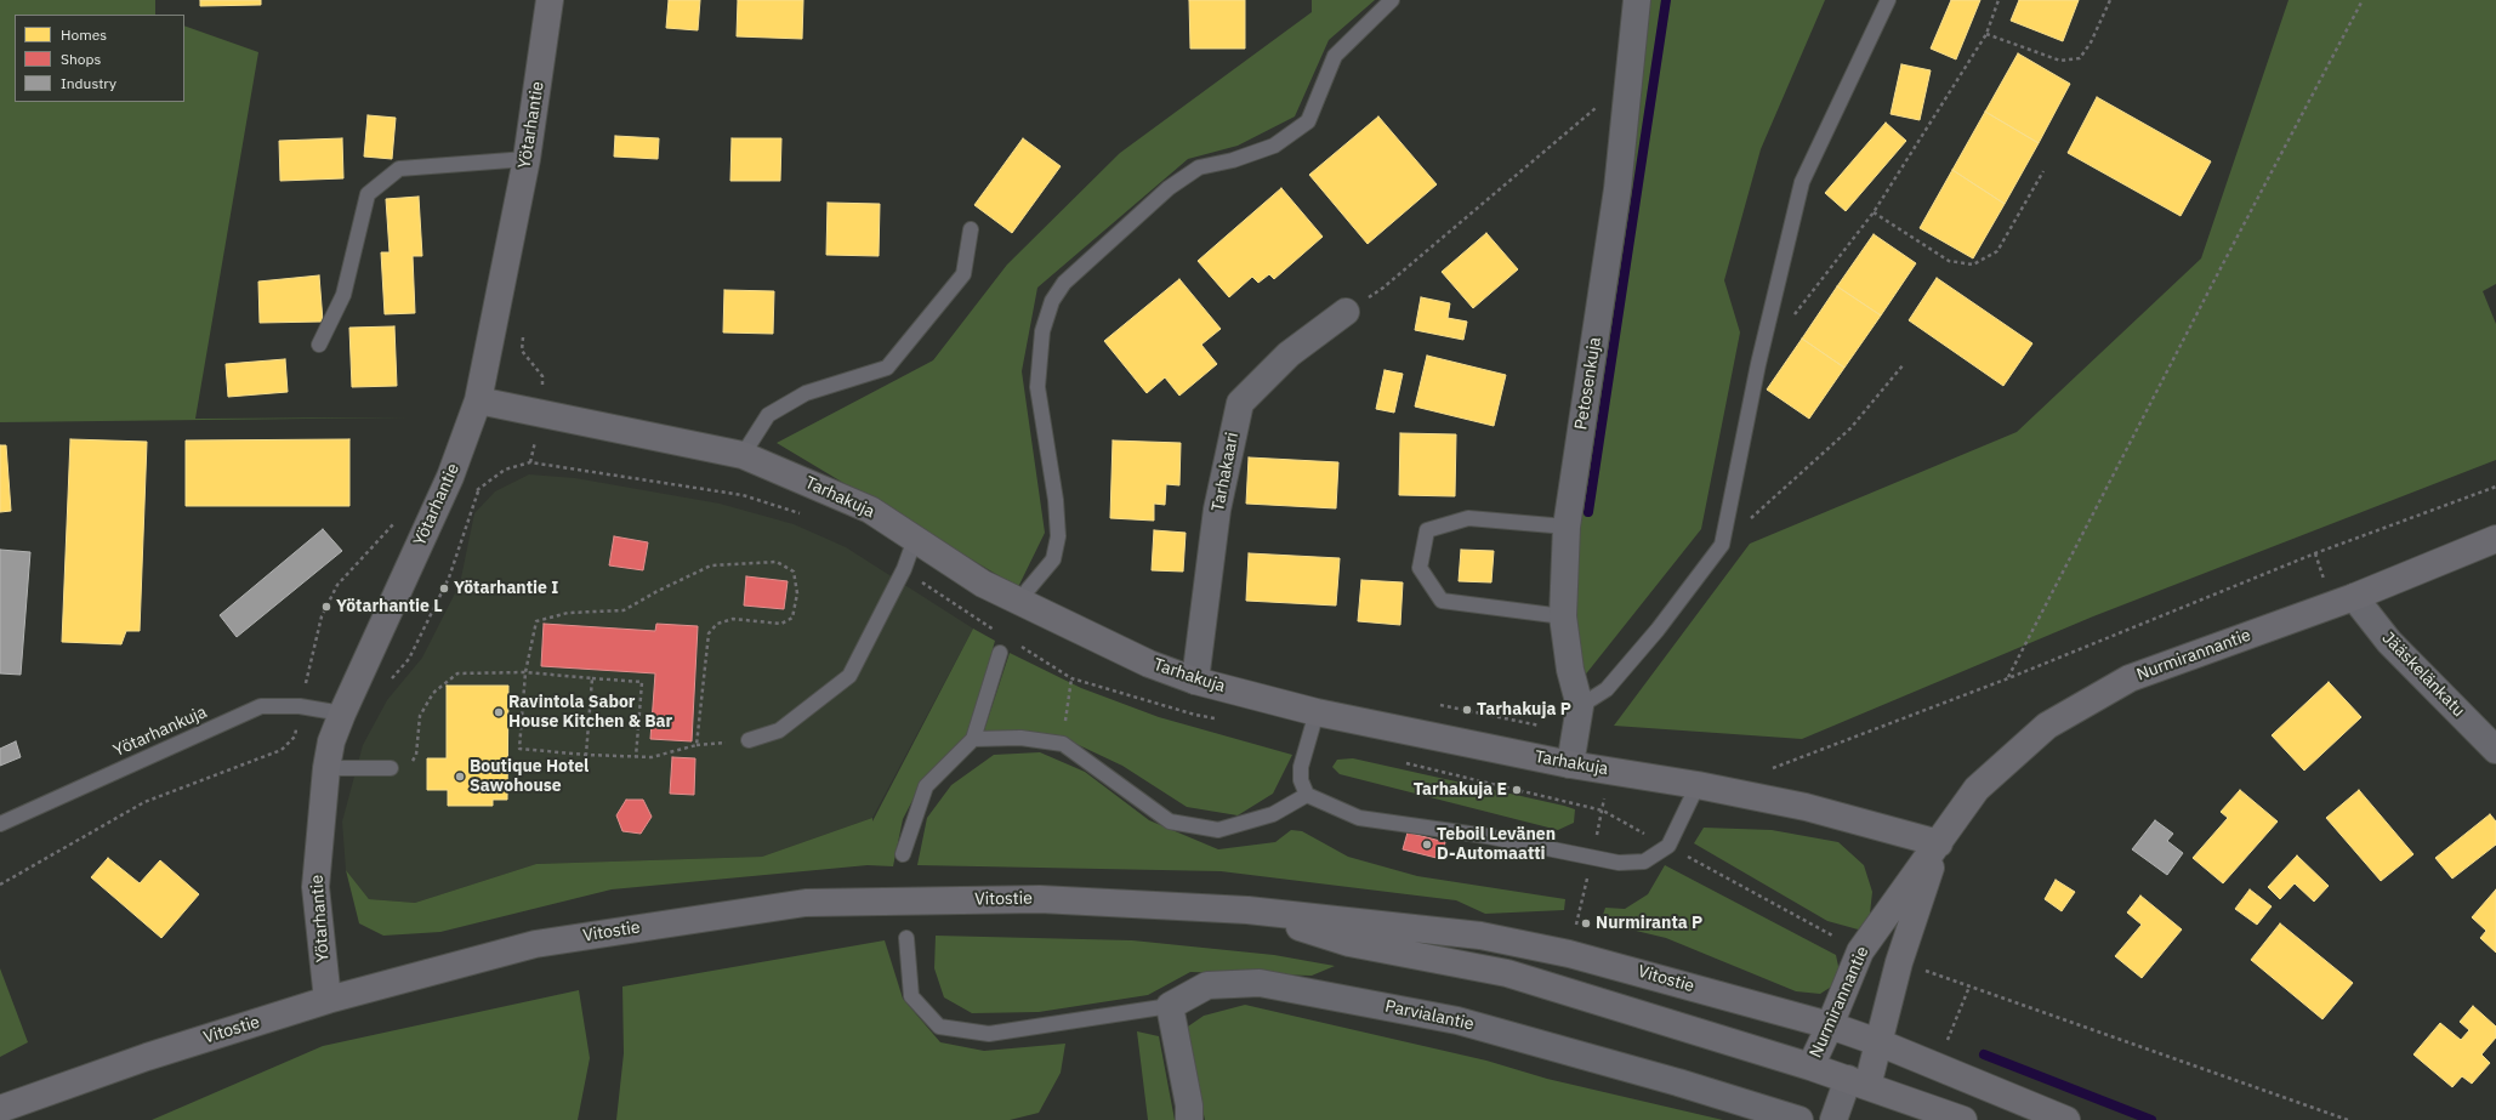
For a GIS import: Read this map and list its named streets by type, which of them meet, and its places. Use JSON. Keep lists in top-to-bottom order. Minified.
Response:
{"streets":{"street":["Yötarhantie","Petosenkuja","Tarhakaari","Tarhakuja","Nurmirannantie","Jääskelänkatu","Vitostie","Parvialantie"],"lane":["Yötarhankuja"]},"crossings":[["Yötarhantie","Tarhakuja"],["Yötarhantie","Yötarhankuja"],["Yötarhantie","Vitostie"],["Petosenkuja","Tarhakuja"],["Tarhakaari","Tarhakuja"],["Tarhakuja","Nurmirannantie"],["Nurmirannantie","Jääskelänkatu"],["Nurmirannantie","Vitostie"]],"places":["Yötarhantie I","Yötarhantie L","Tarhakuja P","Ravintola Sabor House Kitchen & Bar","Boutique Hotel Sawohouse","Tarhakuja E","Teboil Levänen D-Automaatti","Nurmiranta P"],"legend":["Homes","Shops","Industry"]}
